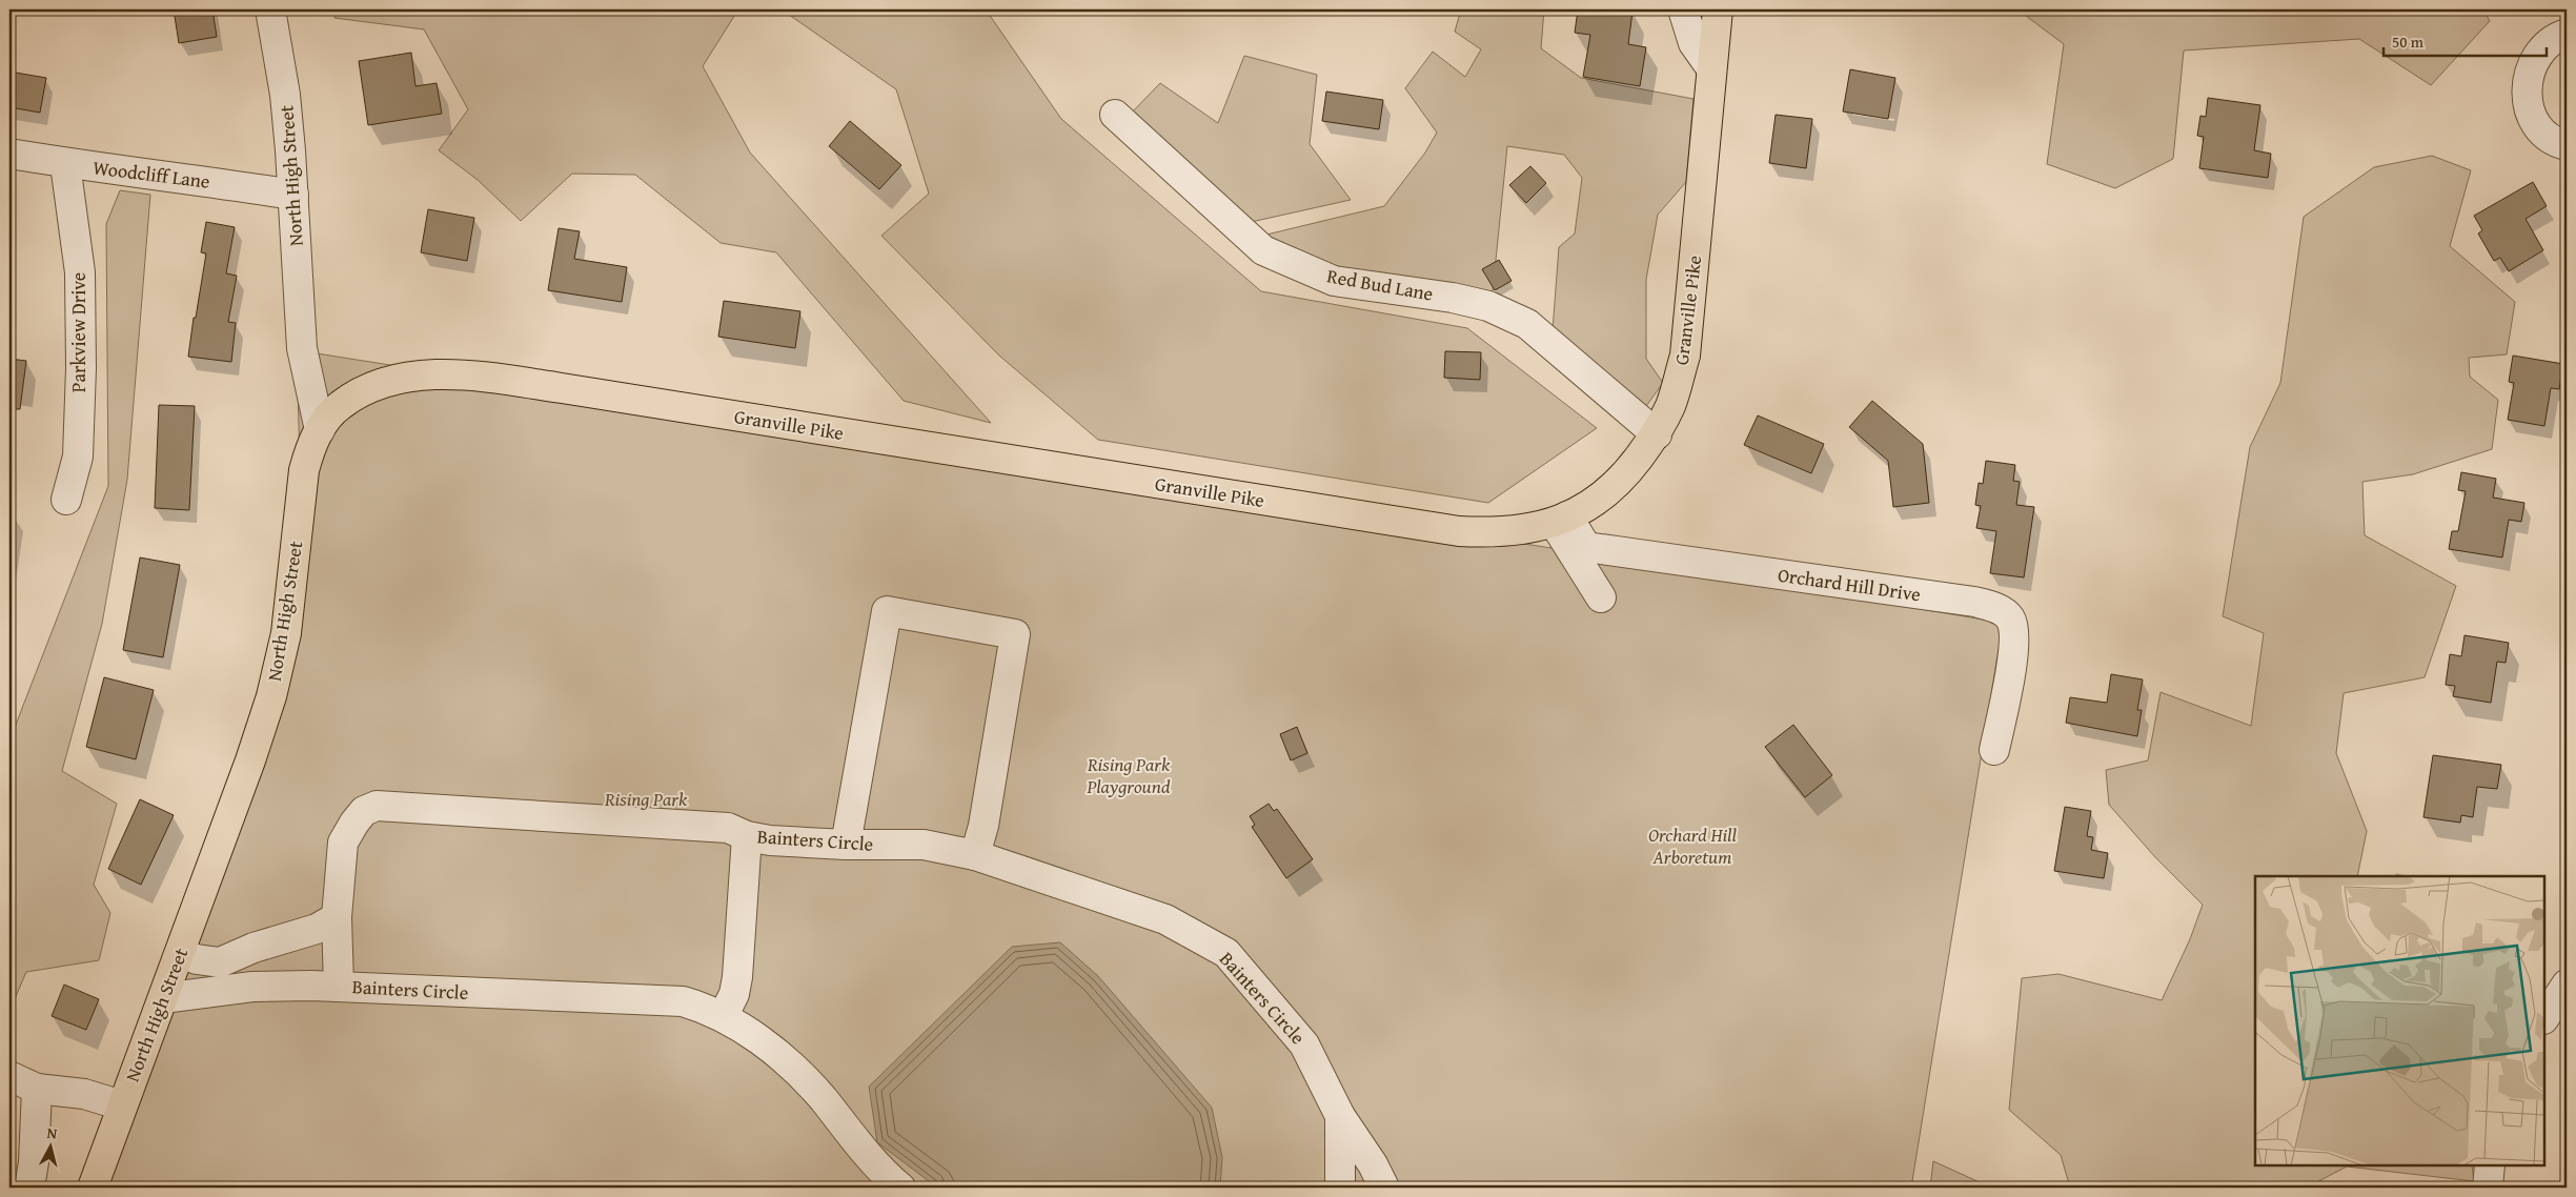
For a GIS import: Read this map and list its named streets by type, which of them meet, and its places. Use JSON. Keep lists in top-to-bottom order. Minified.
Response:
{"streets":{"highway":["North High Street","Granville Pike"],"street":["Woodcliff Lane","Red Bud Lane","Parkview Drive","Orchard Hill Drive","Bainters Circle"]},"crossings":[["Woodcliff Lane","North High Street"],["Woodcliff Lane","Parkview Drive"],["North High Street","Granville Pike"],["North High Street","Bainters Circle"],["Red Bud Lane","Granville Pike"],["Granville Pike","Orchard Hill Drive"]],"parks":["Rising Park Playground","Rising Park","Orchard Hill Arboretum"],"scale_bar":"50 m","north":"top"}
